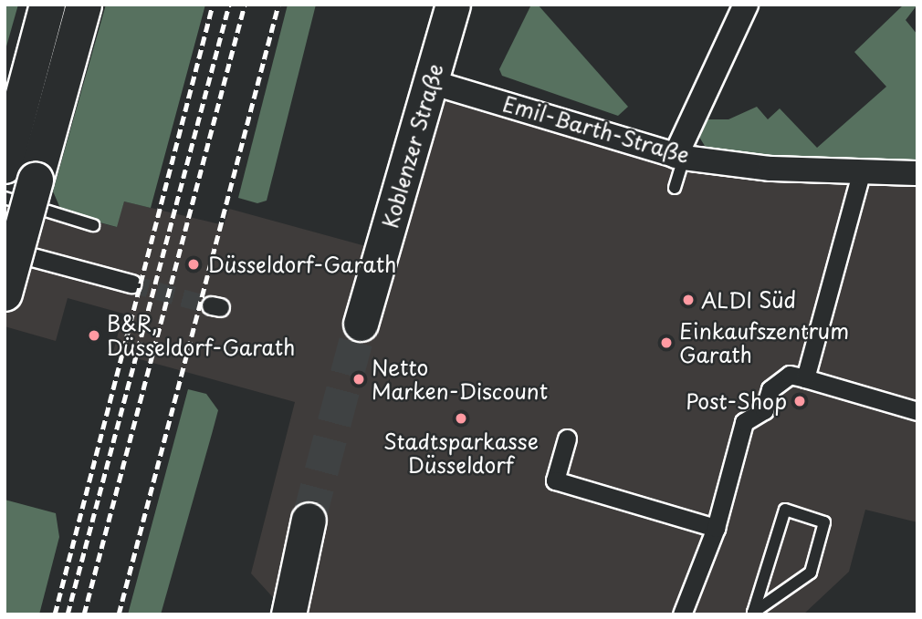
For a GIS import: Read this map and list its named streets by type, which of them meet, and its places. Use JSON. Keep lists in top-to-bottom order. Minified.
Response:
{"streets":{"main road":["Koblenzer Straße"],"street":["Emil-Barth-Straße"]},"crossings":[["Emil-Barth-Straße","Koblenzer Straße"]],"places":["Düsseldorf-Garath","ALDI Süd","B&R, Düsseldorf-Garath","Einkaufszentrum Garath","Netto Marken-Discount","Post-Shop","Stadtsparkasse Düsseldorf"]}
